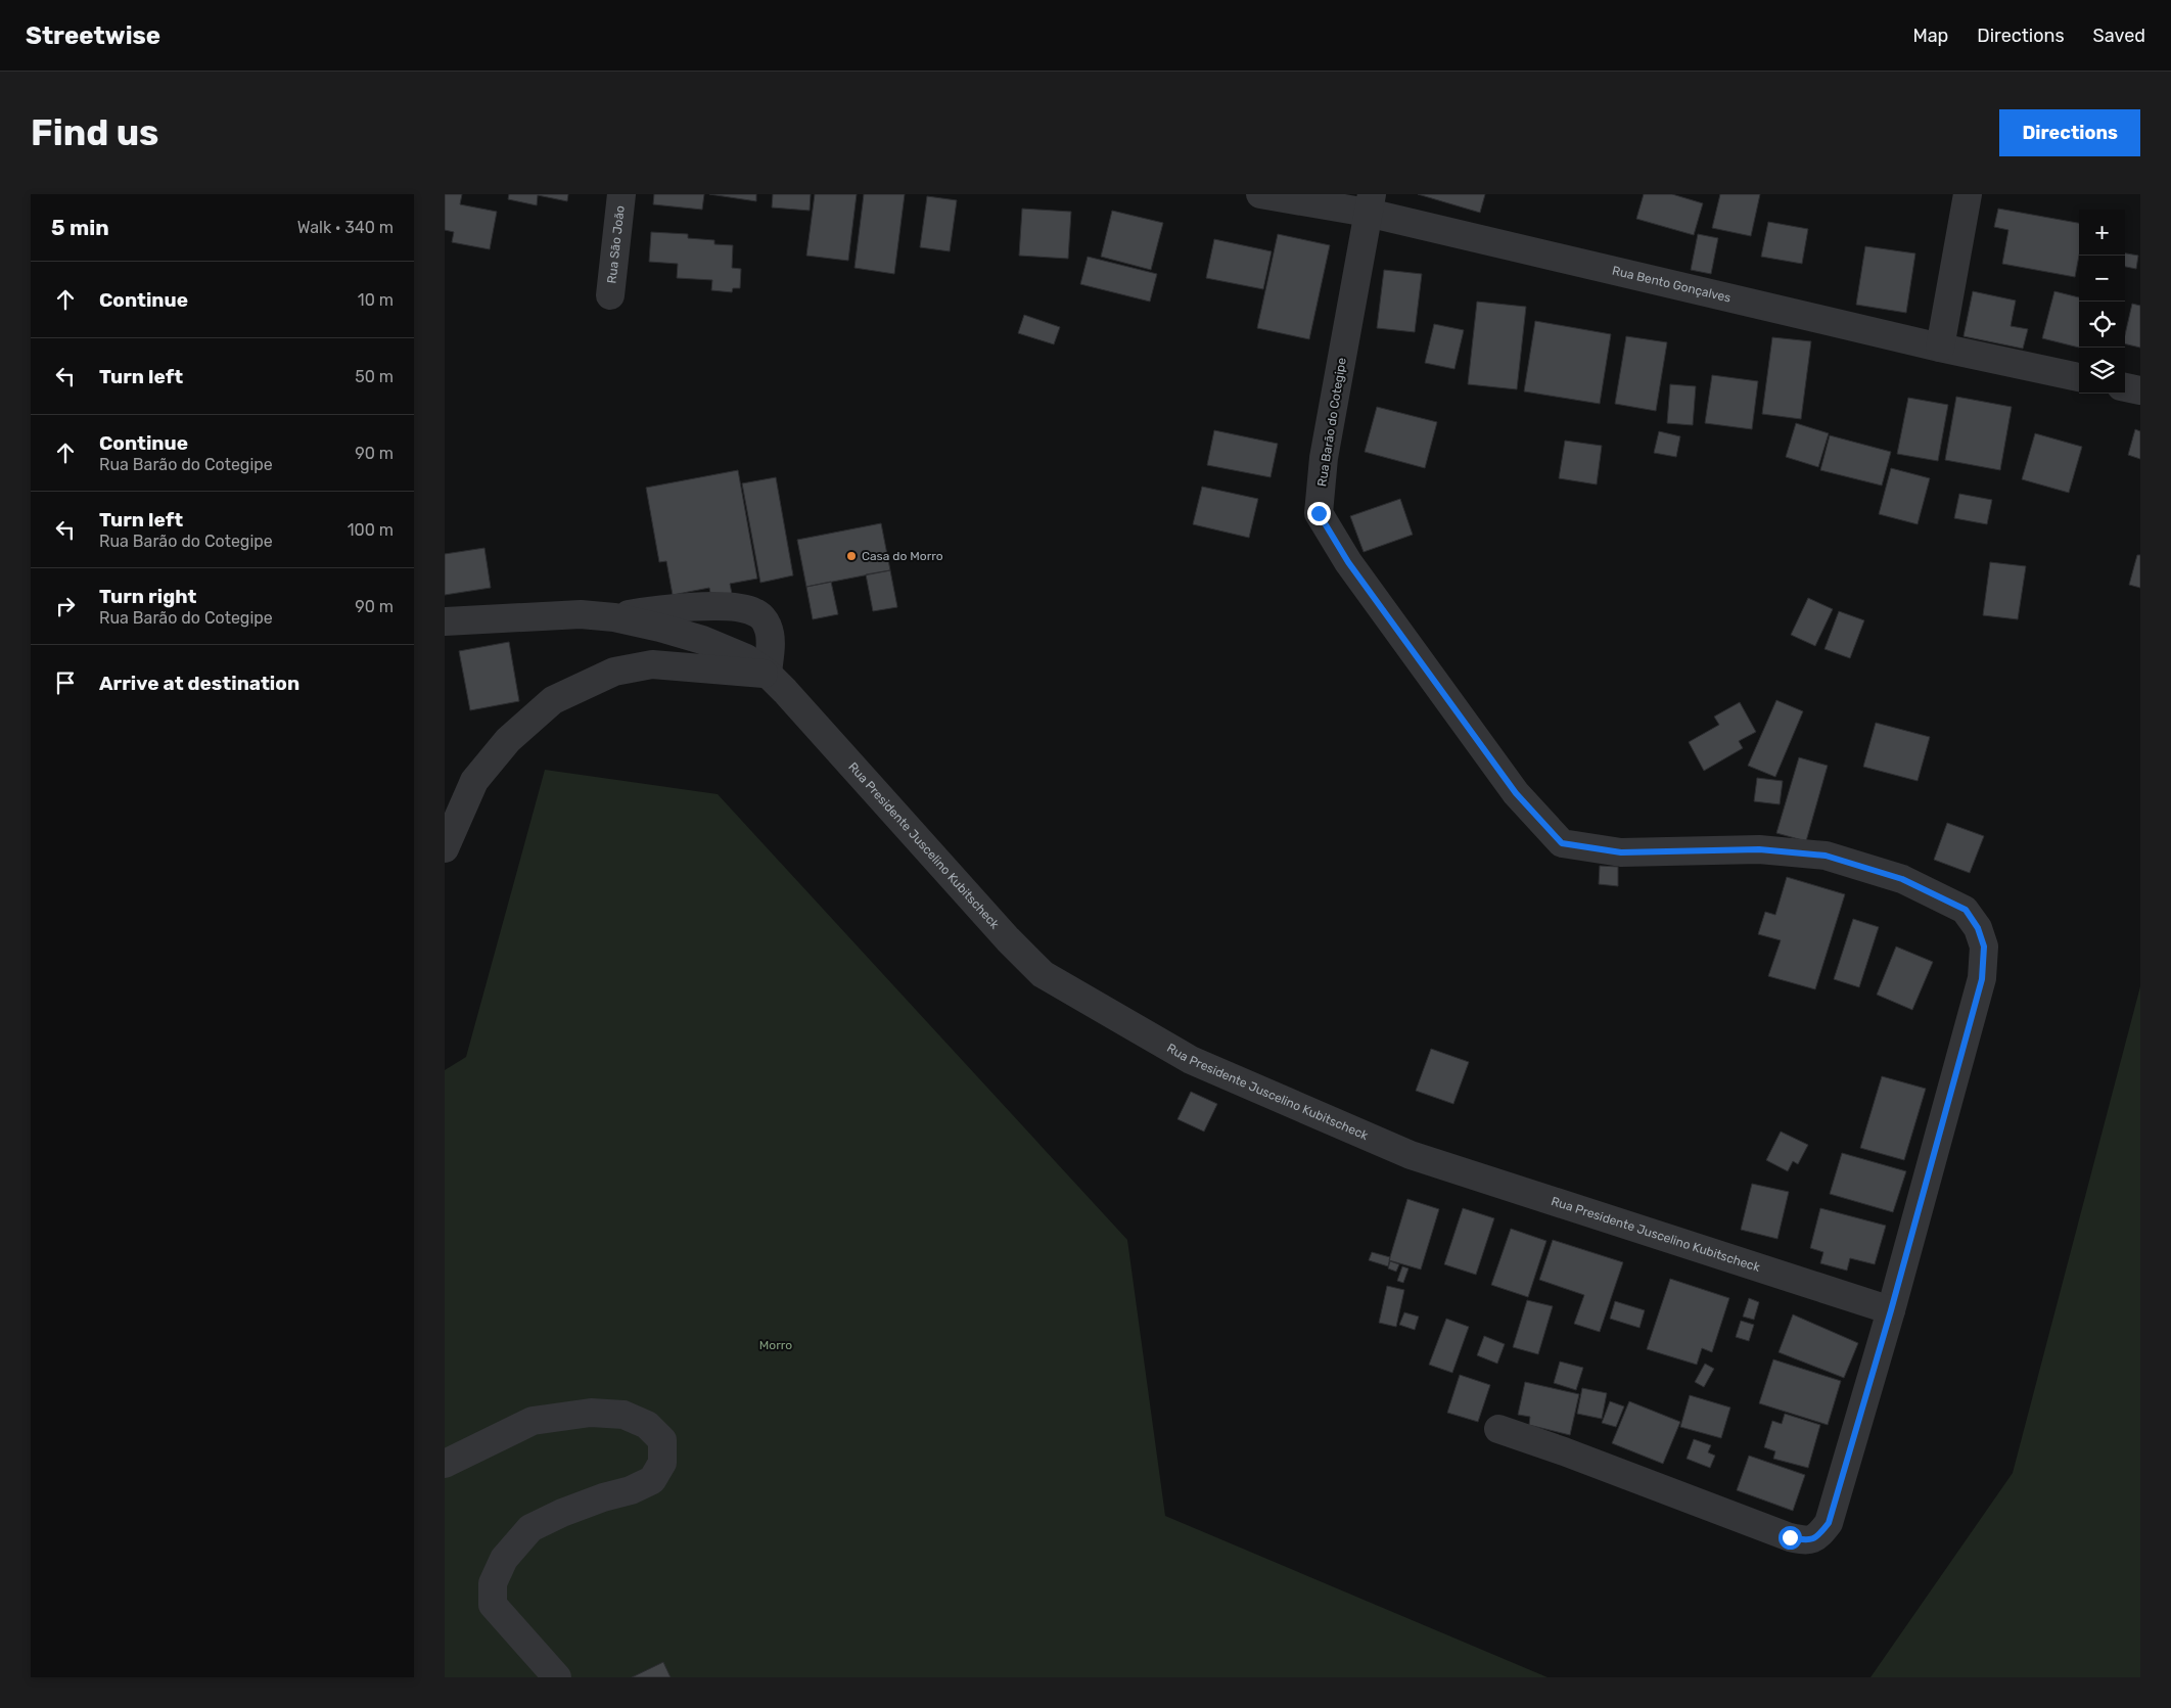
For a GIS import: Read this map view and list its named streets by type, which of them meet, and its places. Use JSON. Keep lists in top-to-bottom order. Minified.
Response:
{"streets":{"street":["Rua São João","Rua Bento Gonçalves","Rua Barão do Cotegipe","Rua Presidente Juscelino Kubitscheck"]},"crossings":[["Rua Bento Gonçalves","Rua Barão do Cotegipe"],["Rua Barão do Cotegipe","Rua Presidente Juscelino Kubitscheck"]],"parks":["Morro"],"places":["Casa do Morro"],"page":{"header":"Streetwise","nav":["Map","Directions","Saved"],"buttons":"Directions","title":"Find us","heading":["5 min","Walk · 340 m"],"map_buttons":["+","−"],"list":[["Continue","10 m"],["Turn left","50 m"],["Continue","Rua Barão do Cotegipe","90 m"],["Turn left","Rua Barão do Cotegipe","100 m"],["Turn right","Rua Barão do Cotegipe","90 m"],"Arrive at destination"]}}
